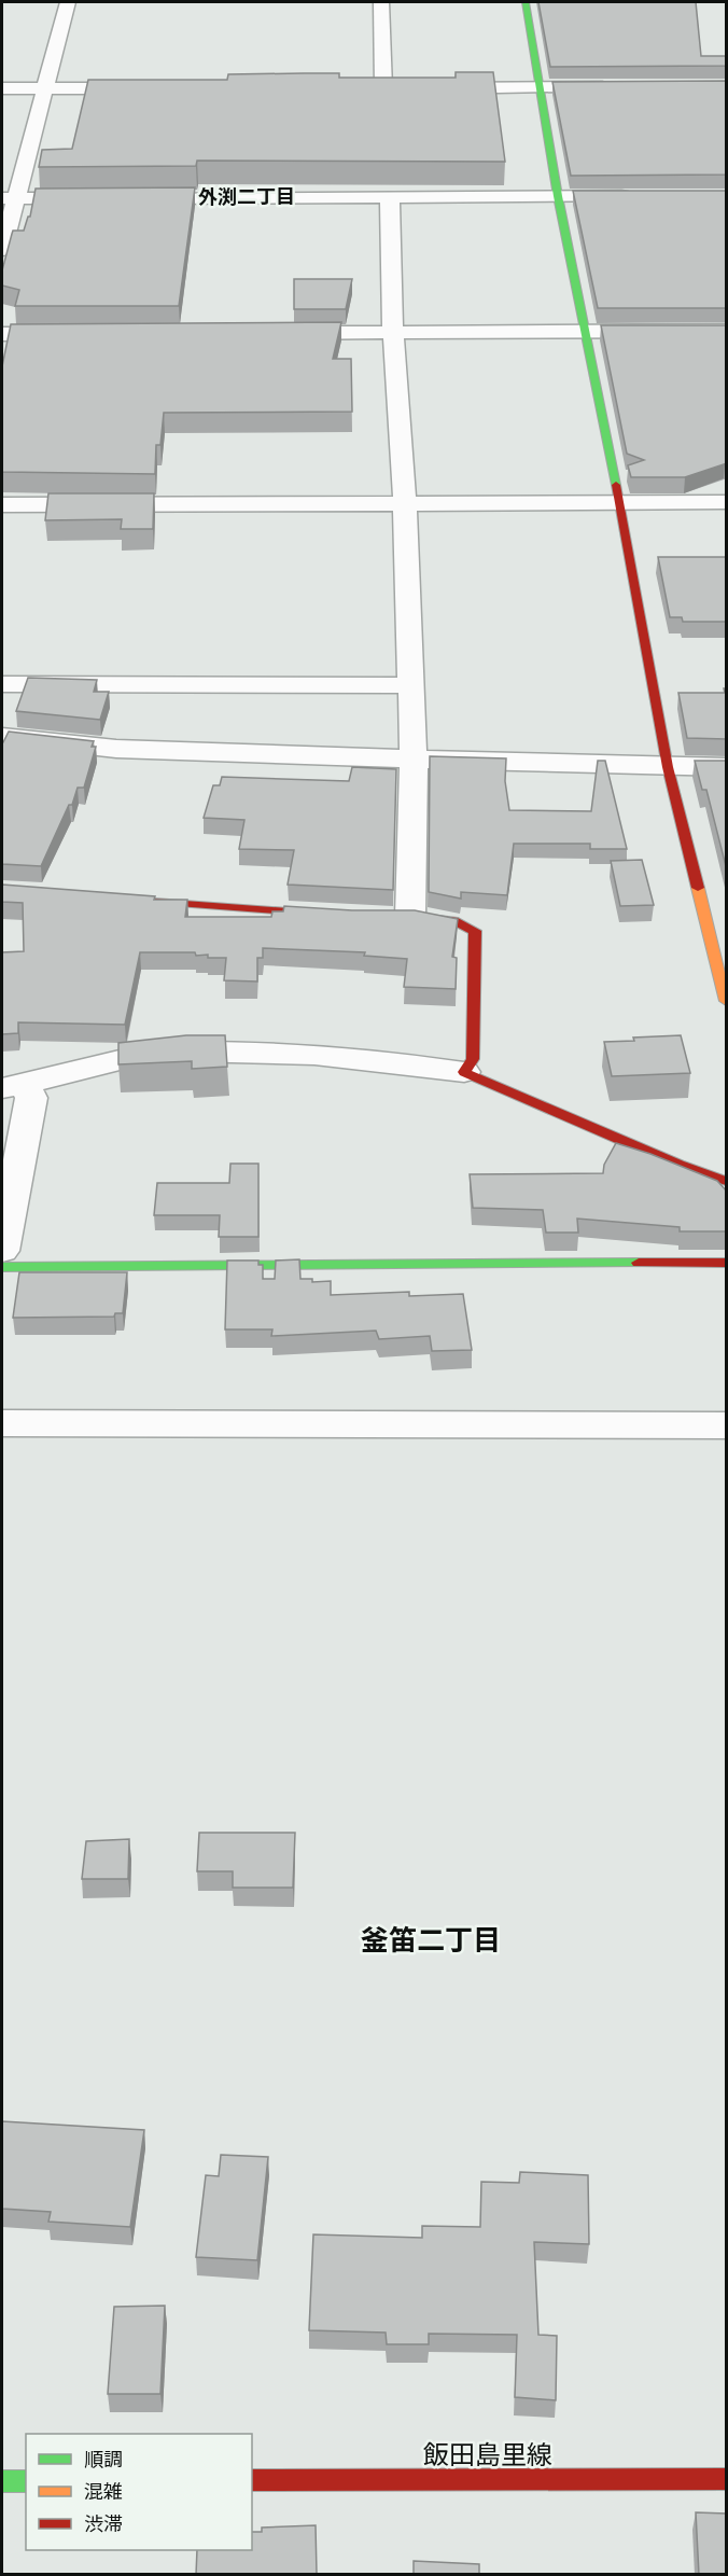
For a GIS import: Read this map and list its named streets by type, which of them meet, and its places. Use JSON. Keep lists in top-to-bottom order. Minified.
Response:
{"streets":{"street":["飯田島里線"]},"districts":["外渕二丁目","釜笛二丁目"],"legend":["順調","混雑","渋滞"]}
